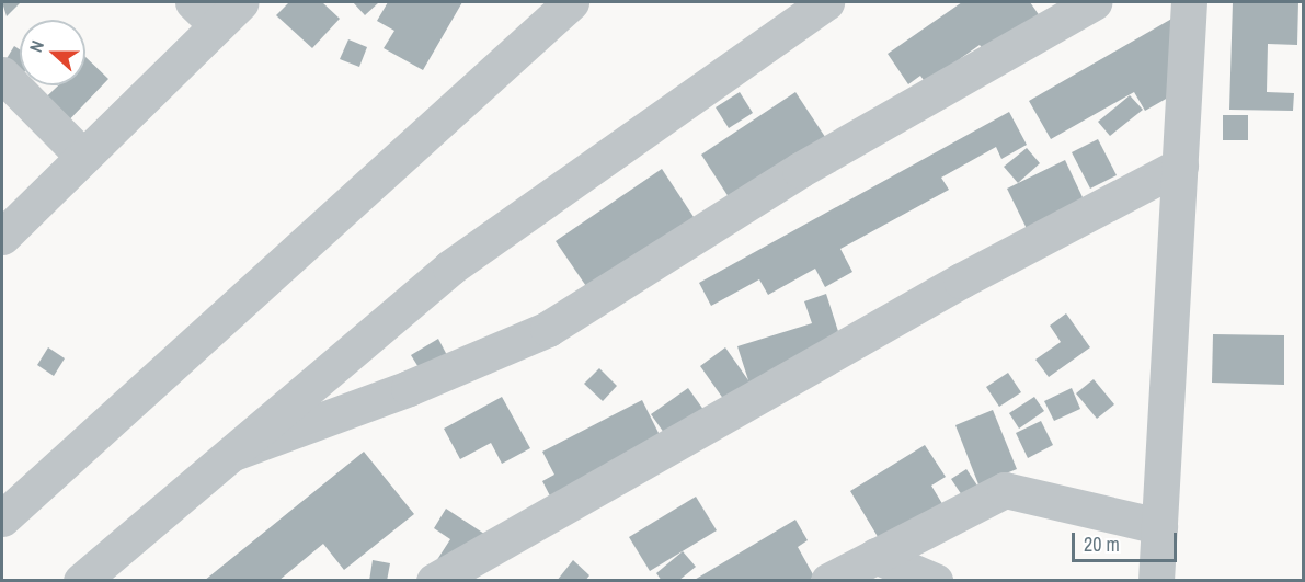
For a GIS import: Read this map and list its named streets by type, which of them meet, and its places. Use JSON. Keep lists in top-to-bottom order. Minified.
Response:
{"scale_bar":"20 m","north":"left"}
